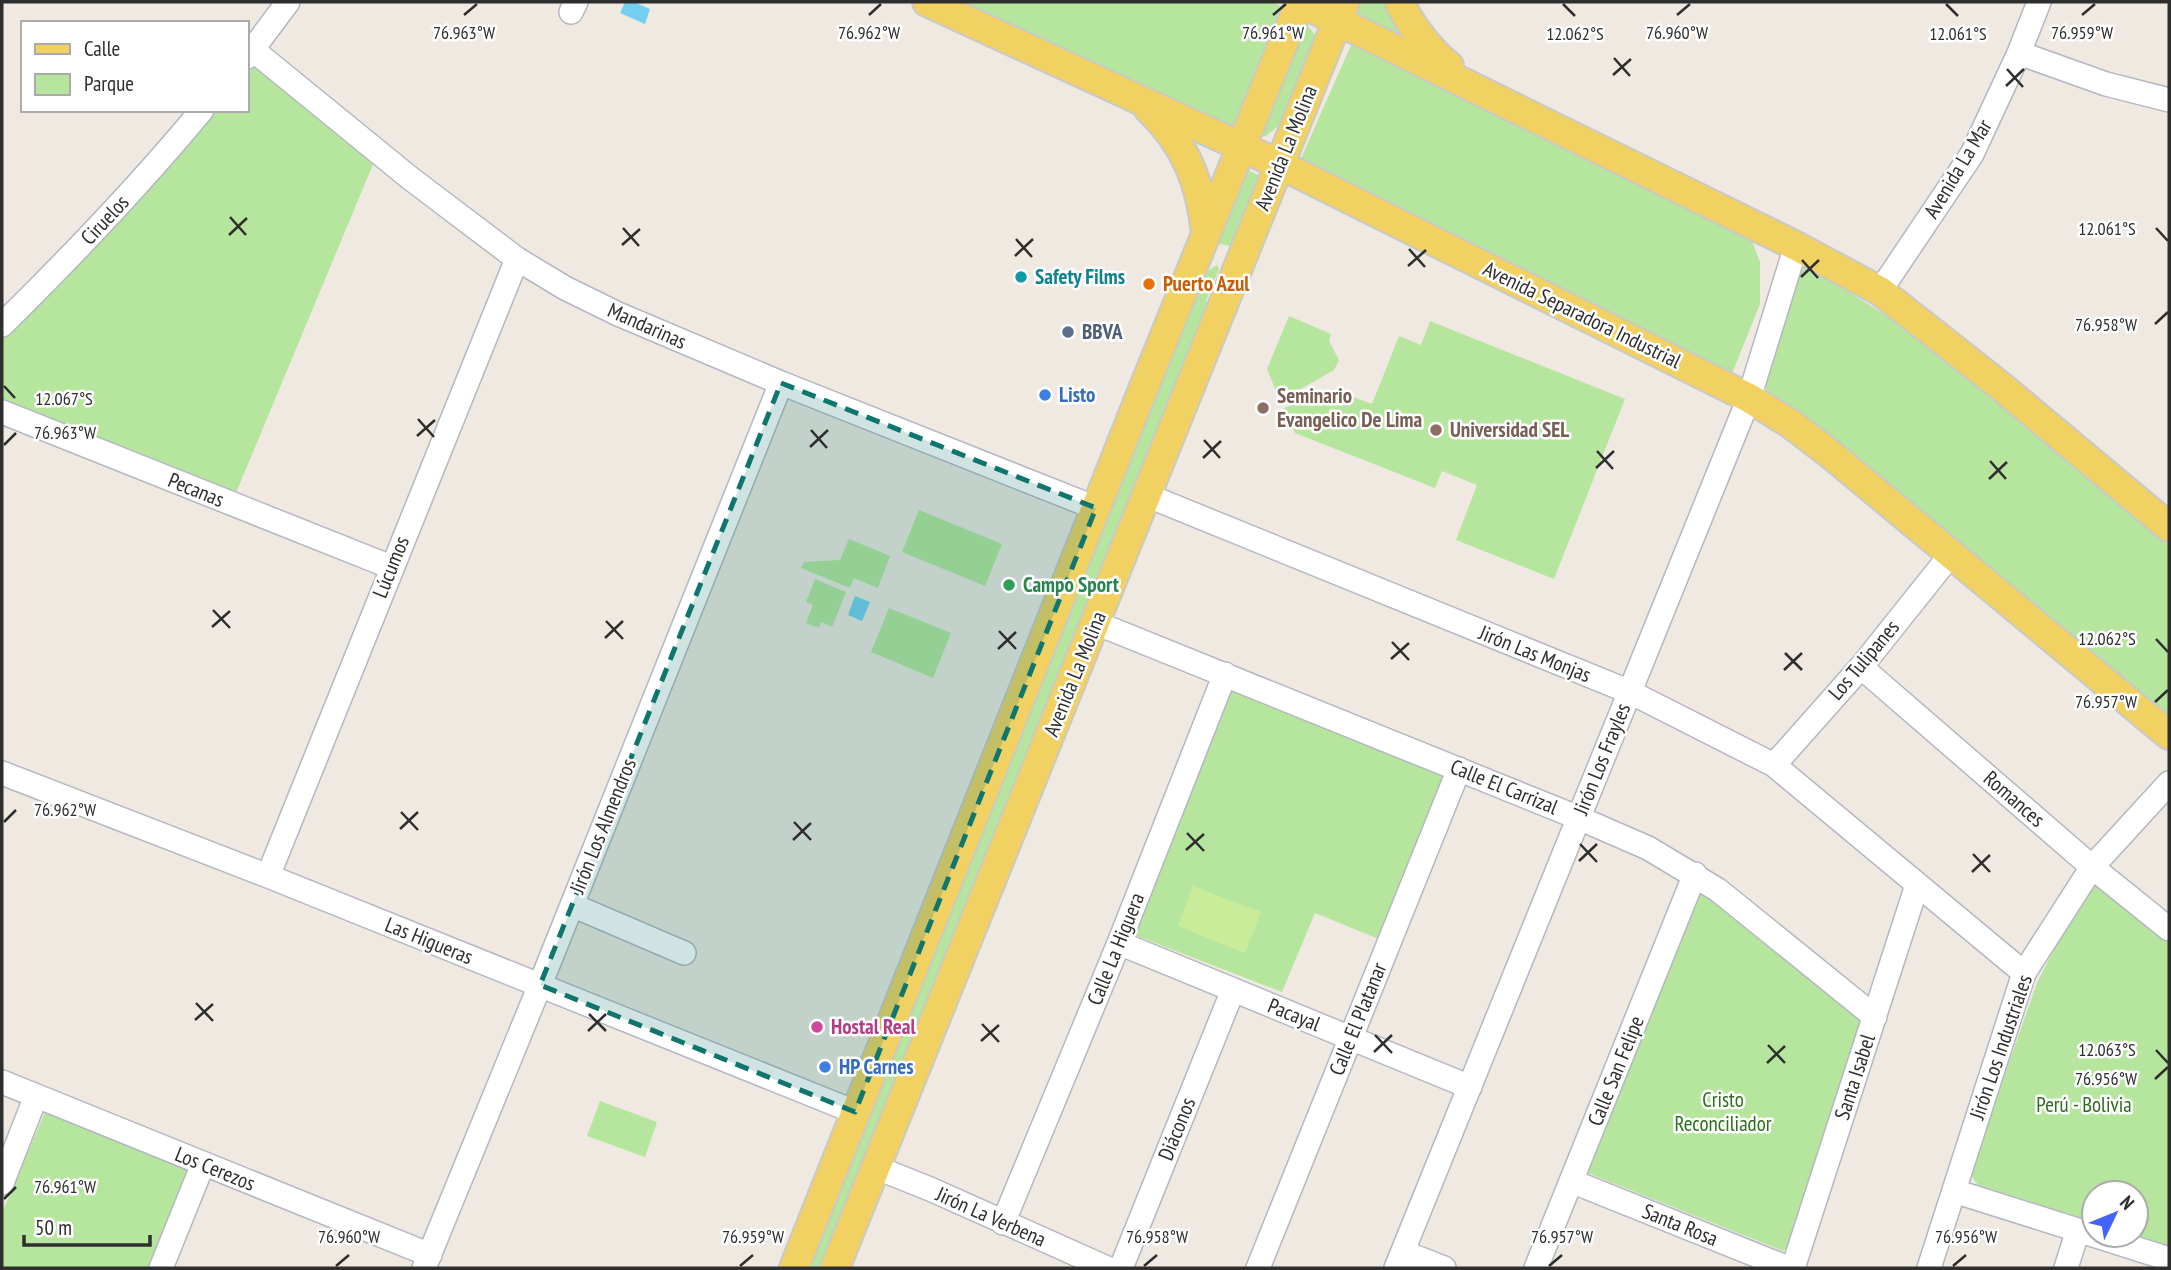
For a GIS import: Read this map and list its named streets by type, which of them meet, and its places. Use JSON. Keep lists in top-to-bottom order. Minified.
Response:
{"streets":{"main road":["Avenida La Molina","Avenida Separadora Industrial"],"street":["Avenida La Mar","Ciruelos","Mandarinas","Pecanas","Lúcumos","Jirón Las Monjas","Los Tulipanes","Jirón Los Frayles","Calle El Carrizal","Romances","Jirón Los Almendros","Las Higueras","Calle La Higuera","Pacayal","Calle El Platanar","Jirón Los Industriales","Calle San Felipe","Santa Isabel","Diáconos","Los Cerezos","Jirón La Verbena","Santa Rosa"]},"crossings":[["Avenida La Molina","Avenida Separadora Industrial"],["Avenida La Molina","Mandarinas"],["Avenida La Molina","Jirón Las Monjas"],["Avenida La Molina","Calle El Carrizal"],["Avenida La Molina","Las Higueras"],["Avenida La Molina","Jirón La Verbena"],["Avenida Separadora Industrial","Los Tulipanes"],["Avenida Separadora Industrial","Jirón Los Frayles"],["Mandarinas","Lúcumos"],["Mandarinas","Jirón Los Almendros"],["Pecanas","Lúcumos"],["Lúcumos","Las Higueras"],["Jirón Las Monjas","Los Tulipanes"],["Jirón Las Monjas","Jirón Los Frayles"],["Jirón Las Monjas","Jirón Los Industriales"],["Jirón Las Monjas","Santa Isabel"],["Los Tulipanes","Romances"],["Jirón Los Frayles","Calle El Carrizal"],["Jirón Los Frayles","Pacayal"],["Calle El Carrizal","Calle La Higuera"],["Calle El Carrizal","Calle El Platanar"],["Calle El Carrizal","Calle San Felipe"],["Calle El Carrizal","Santa Isabel"],["Romances","Jirón Los Industriales"],["Jirón Los Almendros","Las Higueras"],["Jirón Los Almendros","Los Cerezos"],["Calle La Higuera","Pacayal"],["Calle La Higuera","Jirón La Verbena"],["Pacayal","Calle El Platanar"],["Pacayal","Diáconos"],["Calle San Felipe","Santa Rosa"],["Santa Isabel","Santa Rosa"]],"parks":["Cristo Reconciliador","Perú - Bolivia"],"places":["Safety Films","Puerto Azul","BBVA","Listo","Seminario Evangelico De Lima","Universidad SEL","Campo Sport","Hostal Real","HP Carnes"],"legend":["Calle","Parque"],"scale_bar":"50 m","north":"top right","coordinates":["76.962°W","76.960°W","76.963°W","76.961°W","76.959°W","12.062°S","12.061°S","76.958°W","12.067°S","76.957°W","12.063°S","76.956°W"]}
